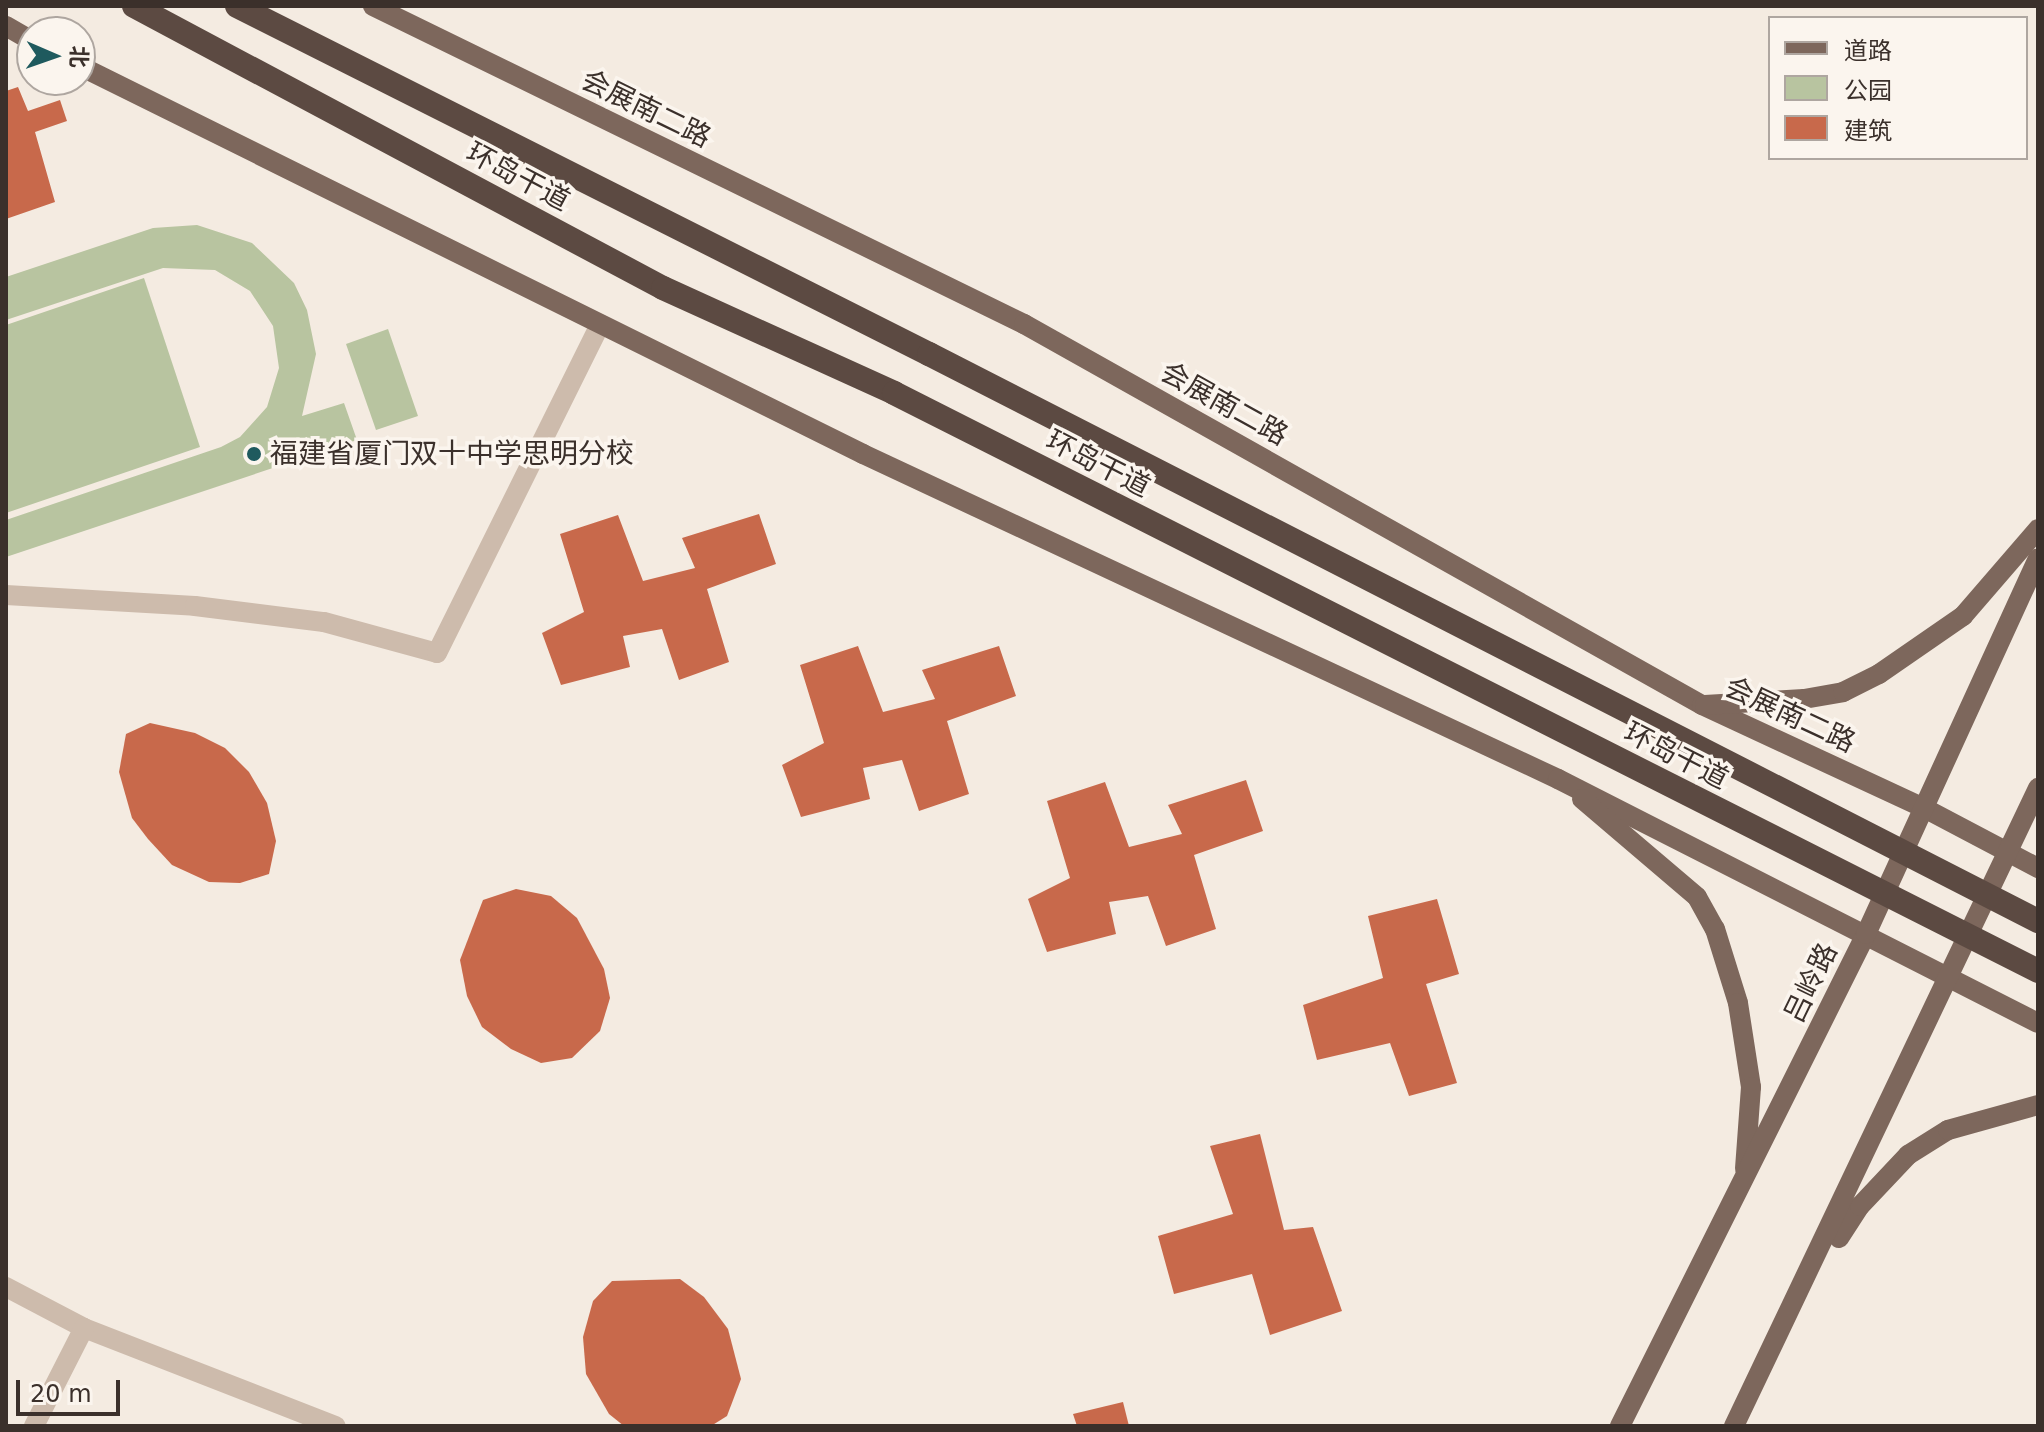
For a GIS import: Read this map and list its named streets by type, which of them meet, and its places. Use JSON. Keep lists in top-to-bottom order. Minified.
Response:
{"streets":{"highway":["环岛干道"],"main road":["会展南二路","吕岭路"]},"crossings":[["会展南二路","吕岭路"]],"places":["福建省厦门双十中学思明分校"],"legend":["道路","公园","建筑"],"scale_bar":"20 m","north":"right"}
